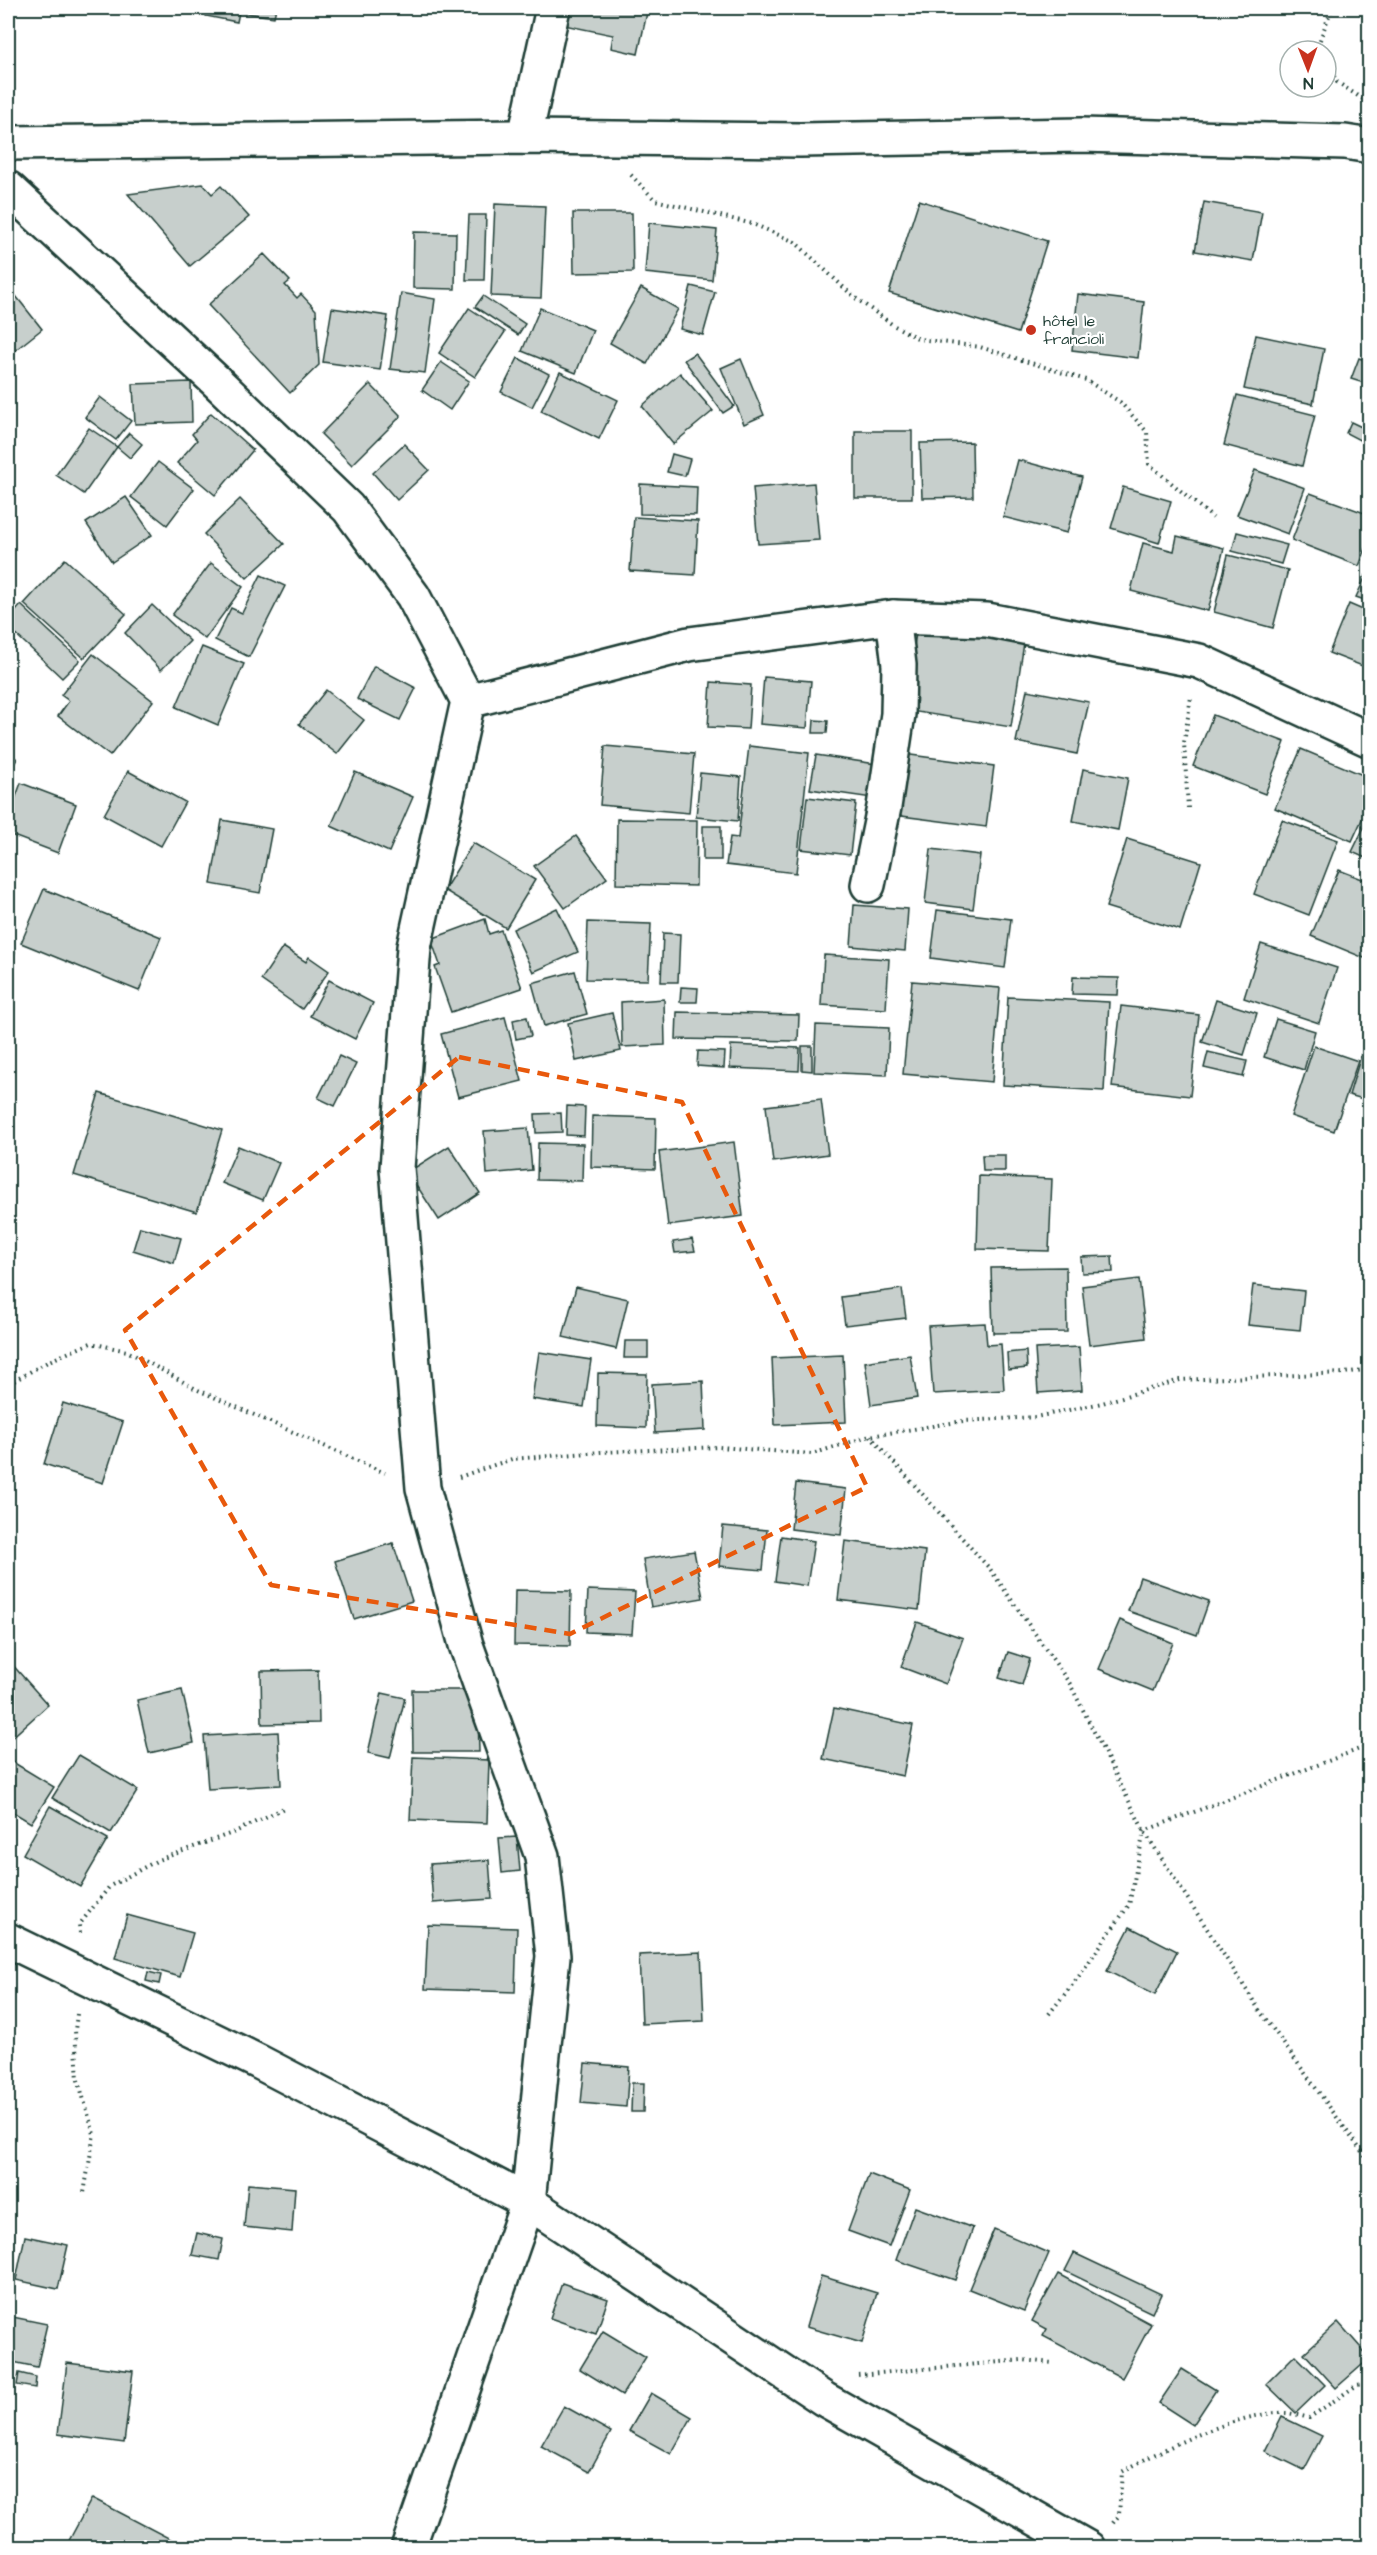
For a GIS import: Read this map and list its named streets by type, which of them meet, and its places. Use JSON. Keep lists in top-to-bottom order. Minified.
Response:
{"places":["hôtel le francioli"],"north":"bottom"}
